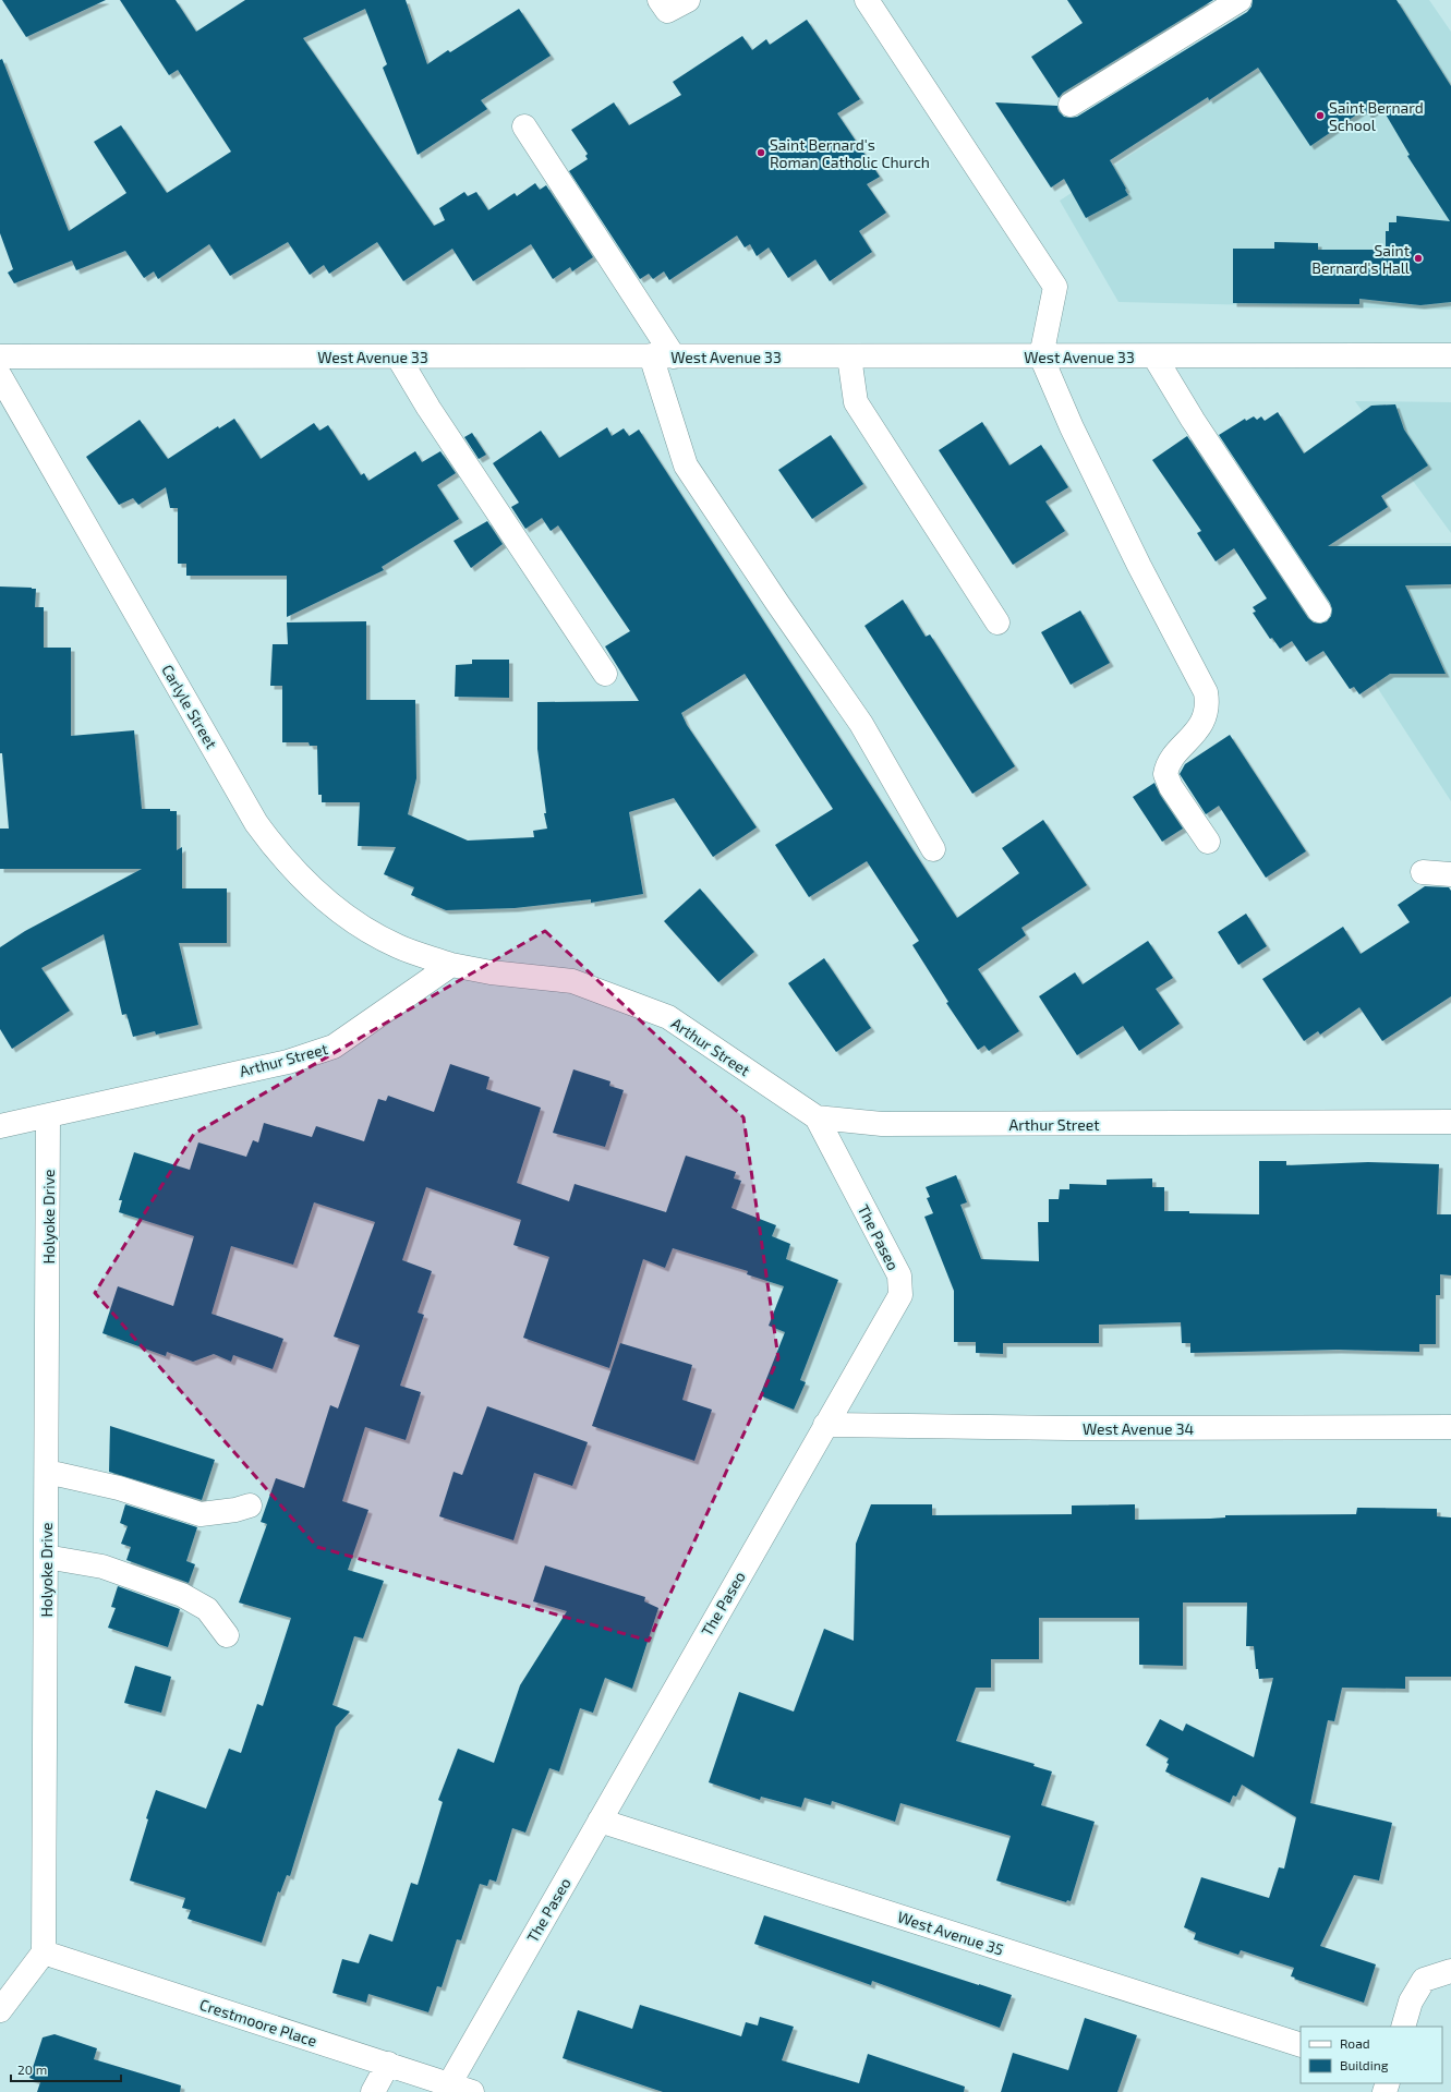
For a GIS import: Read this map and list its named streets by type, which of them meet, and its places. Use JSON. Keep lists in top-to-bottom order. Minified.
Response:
{"streets":{"street":["West Avenue 33","Carlyle Street","Arthur Street","Holyoke Drive","The Paseo","West Avenue 34","West Avenue 35","Crestmoore Place"]},"crossings":[["Carlyle Street","Arthur Street"],["Arthur Street","Holyoke Drive"],["Arthur Street","The Paseo"],["Holyoke Drive","Crestmoore Place"],["The Paseo","West Avenue 34"],["The Paseo","West Avenue 35"],["The Paseo","Crestmoore Place"]],"places":["Saint Bernard School","Saint Bernard's Roman Catholic Church","Saint Bernard's Hall"],"legend":["Road","Building"],"scale_bar":"20 m"}
